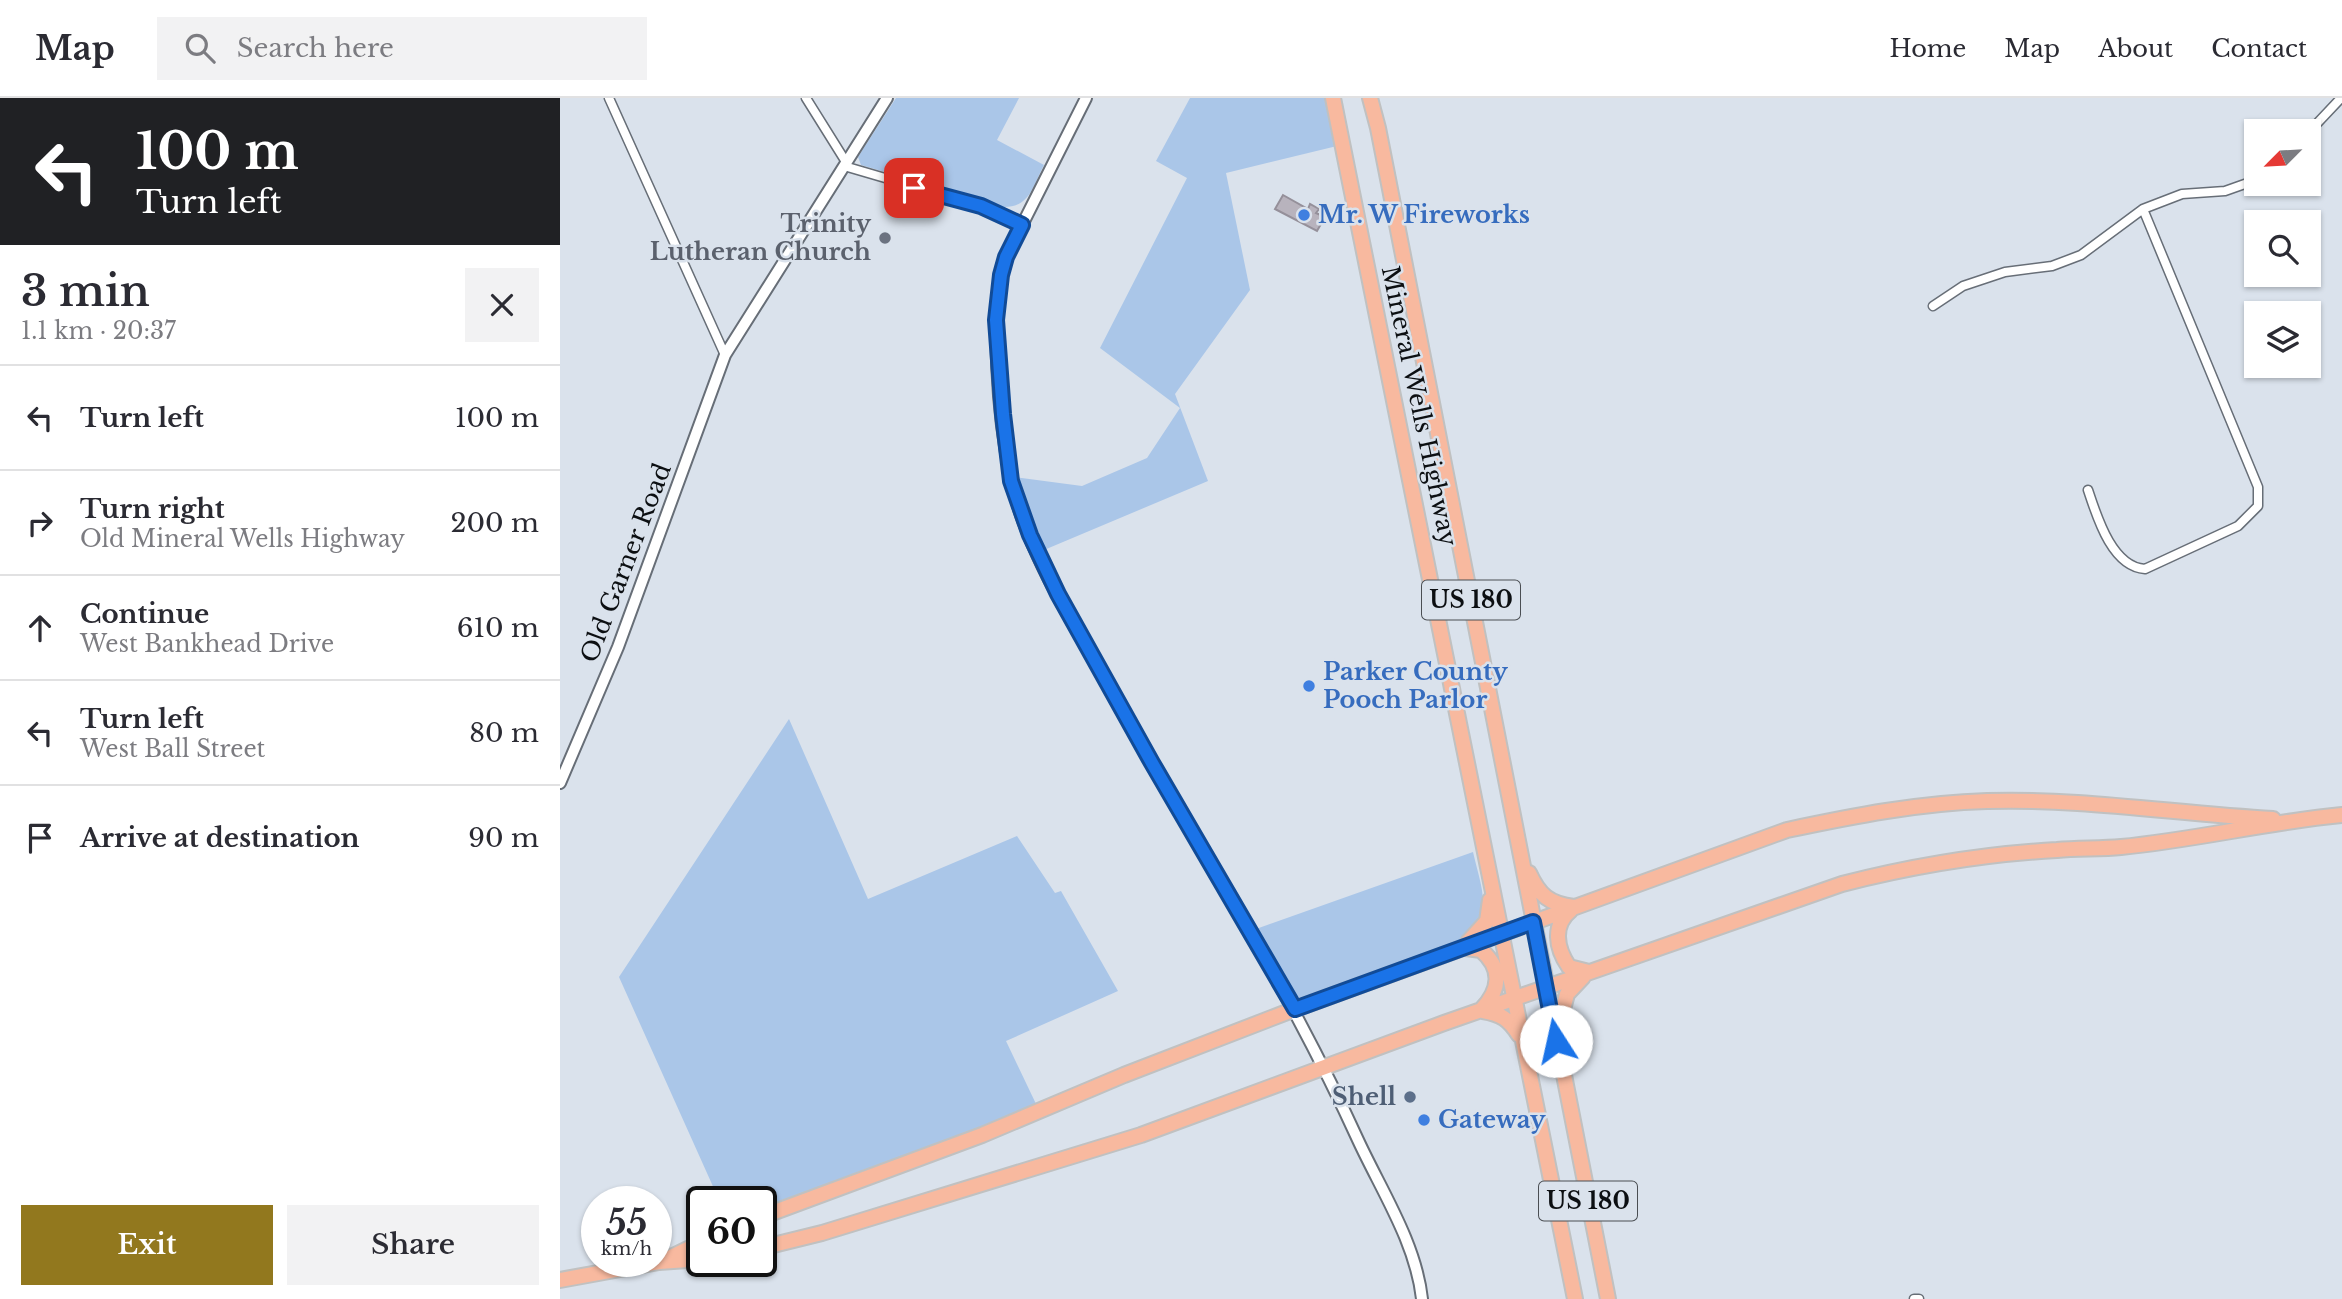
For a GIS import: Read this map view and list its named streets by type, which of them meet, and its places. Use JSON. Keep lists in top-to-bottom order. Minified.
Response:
{"streets":{"main road":["Mineral Wells Highway","US 180"],"street":["Old Garner Road"]},"places":["Mr. W Fireworks","Trinity Lutheran Church","Parker County Pooch Parlor","Shell","Gateway"],"north":"bottom left","page":{"header":"Map","search":"Search here","nav":["Home","Map","About","Contact"],"turn":["100 m","Turn left"],"heading":["3 min","1.1 km · 20:37"],"list":[{"name":"Turn left","value":"100 m"},{"name":"Turn right","note":"Old Mineral Wells Highway","value":"200 m"},{"name":"Continue","note":"West Bankhead Drive","value":"610 m"},{"name":"Turn left","note":"West Ball Street","value":"80 m"},{"name":"Arrive at destination","value":"90 m"}],"speed":"55 km/h","limit":"60","buttons":["Exit","Share"]}}
